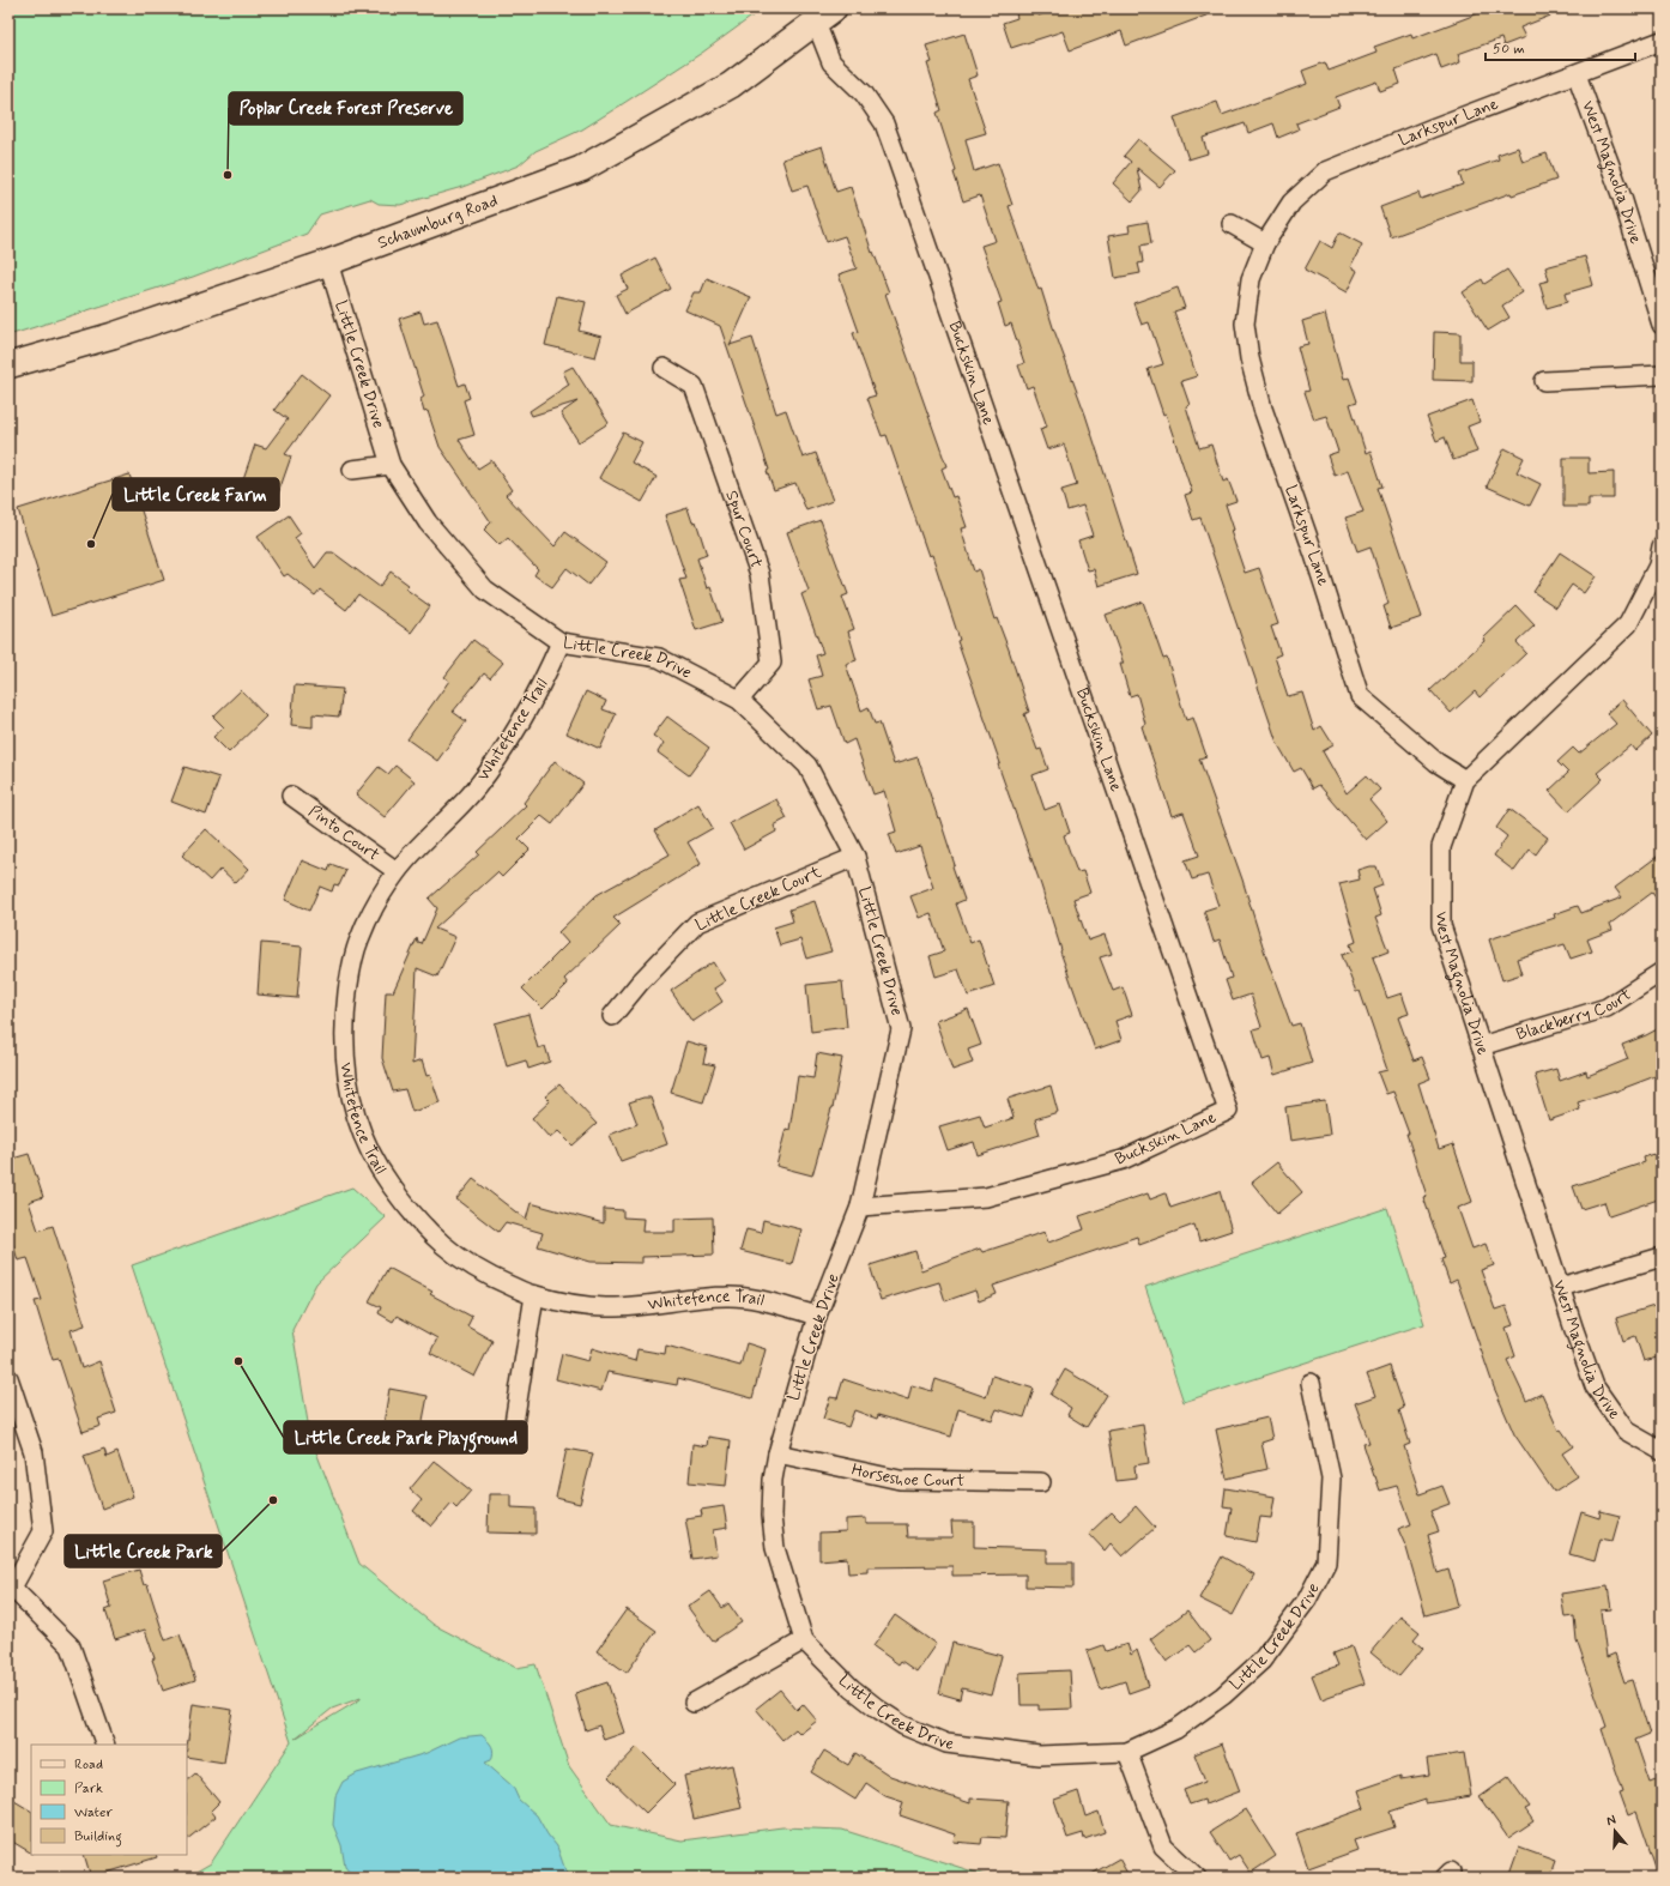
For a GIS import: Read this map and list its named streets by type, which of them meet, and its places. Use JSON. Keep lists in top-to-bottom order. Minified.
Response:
{"streets":{"main road":["Schaumburg Road"],"street":["Larkspur Lane","West Magnolia Drive","Little Creek Drive","Buckskin Lane","Spur Court","Whitefence Trail","Pinto Court","Little Creek Court","Blackberry Court","Horseshoe Court"]},"crossings":[["Larkspur Lane","West Magnolia Drive"],["West Magnolia Drive","Blackberry Court"],["Schaumburg Road","Little Creek Drive"],["Schaumburg Road","Buckskin Lane"],["Little Creek Drive","Buckskin Lane"],["Little Creek Drive","Spur Court"],["Little Creek Drive","Whitefence Trail"],["Little Creek Drive","Little Creek Court"],["Little Creek Drive","Horseshoe Court"],["Whitefence Trail","Pinto Court"]],"places":["Poplar Creek Forest Preserve","Little Creek Farm","Little Creek Park Playground","Little Creek Park"],"legend":["Road","Park","Water","Building"],"scale_bar":"50 m","north":"top"}
